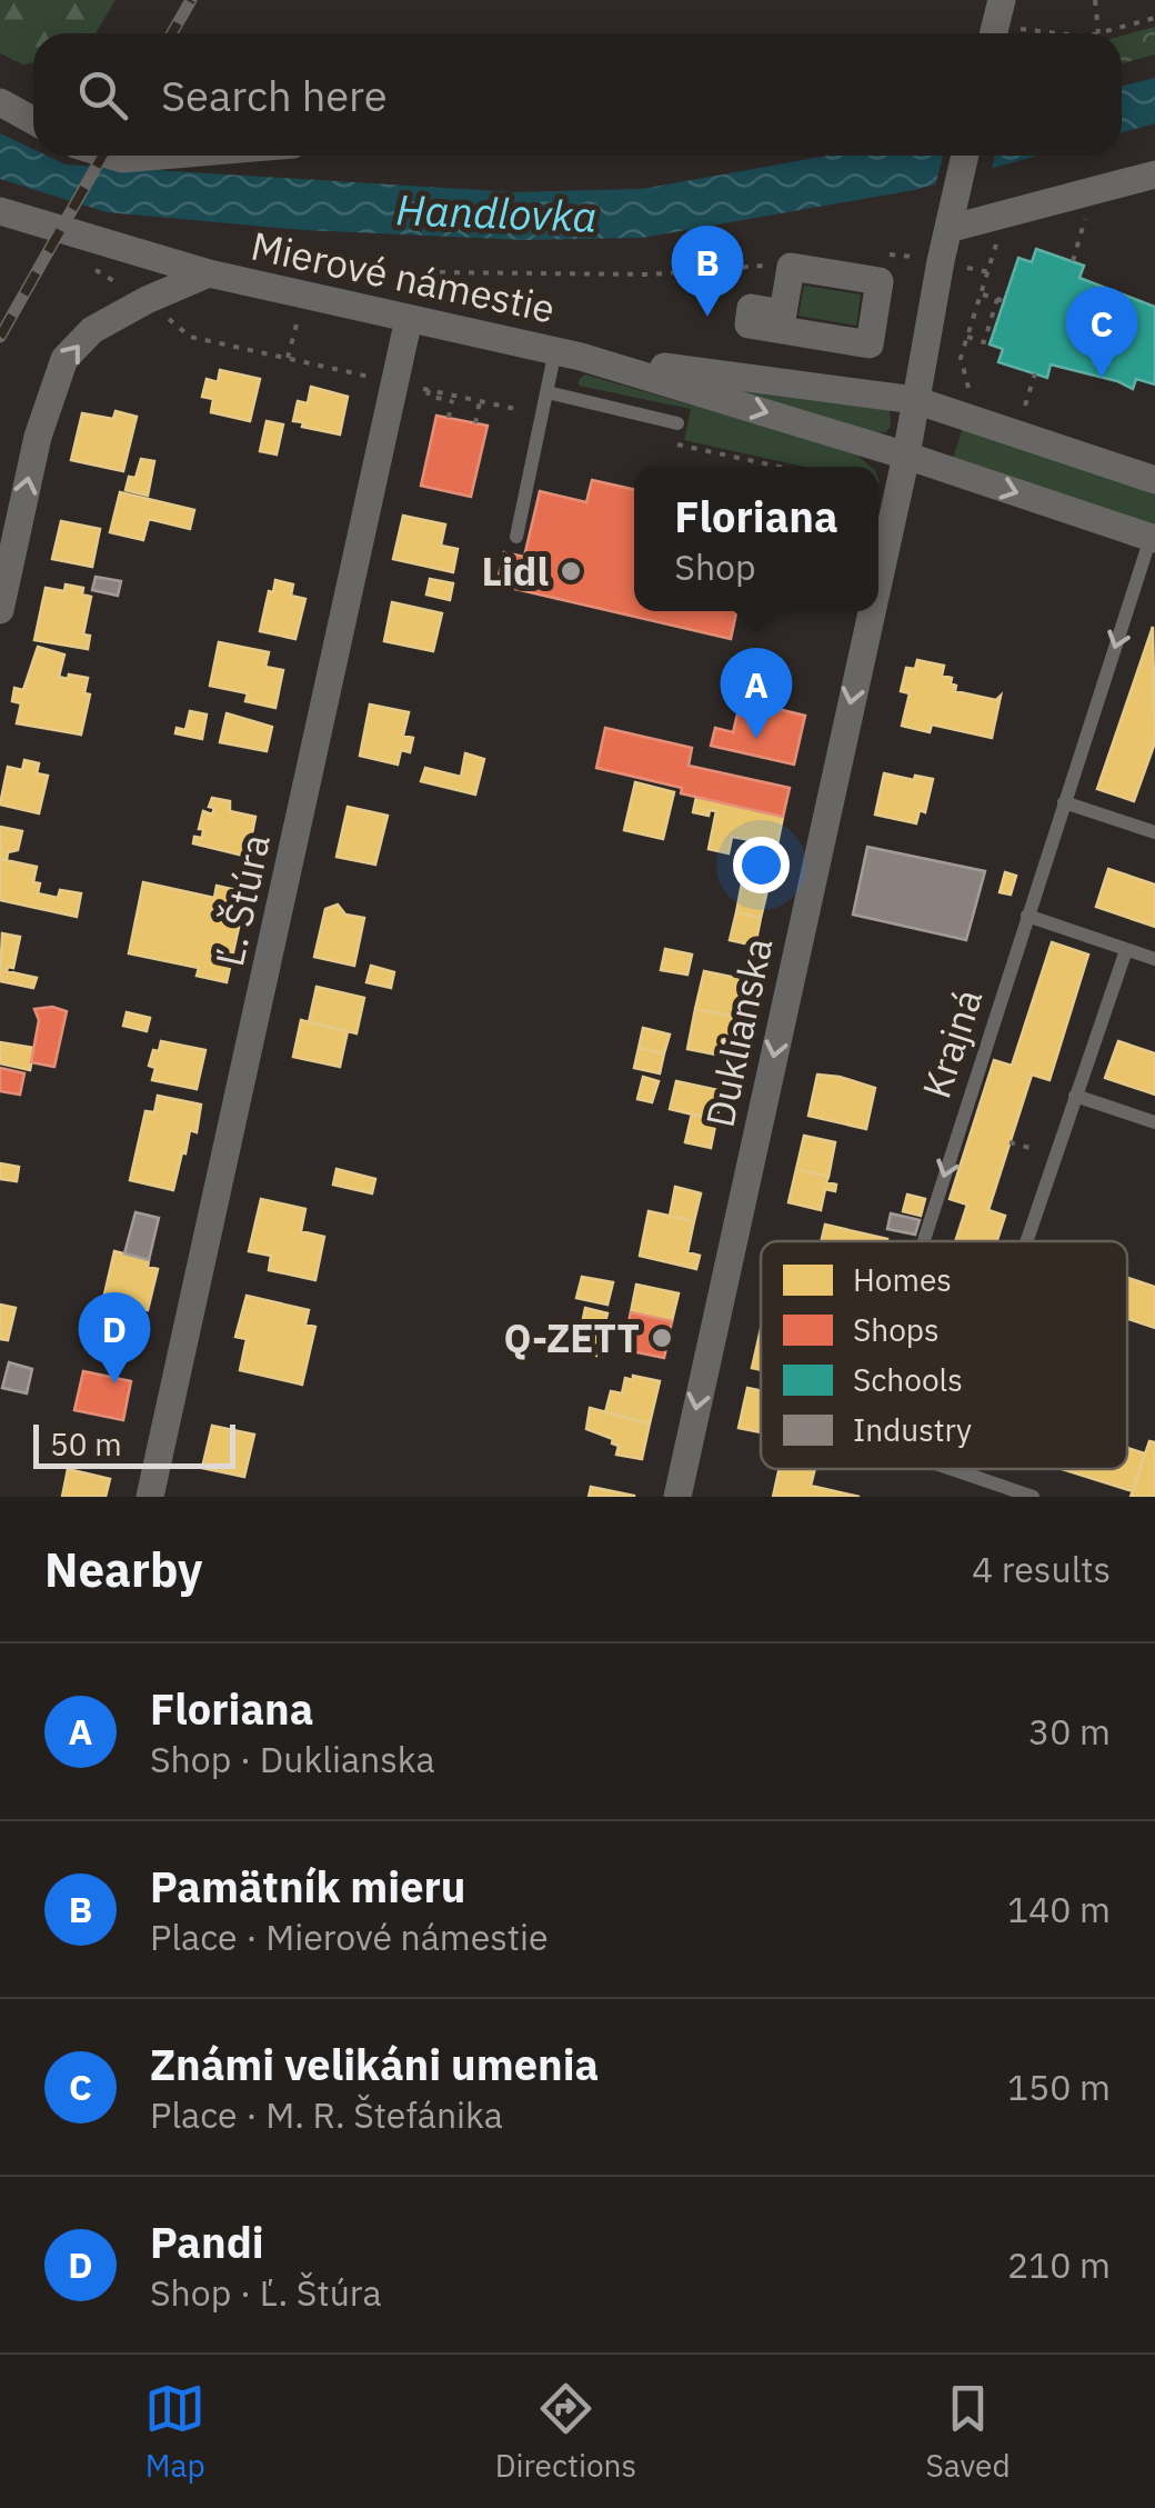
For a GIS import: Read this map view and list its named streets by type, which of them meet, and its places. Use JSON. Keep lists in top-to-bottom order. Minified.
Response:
{"streets":{"street":["Mierové námestie","Ľ. Štúra","Duklianska"],"lane":["Krajná"]},"crossings":[["Mierové námestie","Ľ. Štúra"],["Mierové námestie","Duklianska"],["Mierové námestie","Krajná"]],"one_way":["Duklianska"],"water":["Handlovka"],"places":["Lidl","Q-ZETT"],"legend":["Homes","Shops","Schools","Industry"],"scale_bar":"50 m","page":{"search":"Search here","pins":["B","C","A","D"],"popup":["Floriana","Shop"],"scale":"50 m","heading":["Nearby","4 results"],"list":[{"mark":"A","name":"Floriana","note":"Shop · Duklianska","value":"30 m"},{"mark":"B","name":"Pamätník mieru","note":"Place · Mierové námestie","value":"140 m"},{"mark":"C","name":"Známi velikáni umenia","note":"Place · M. R. Štefánika","value":"150 m"},{"mark":"D","name":"Pandi","note":"Shop · Ľ. Štúra","value":"210 m"}],"nav":["Map","Directions","Saved"]}}
